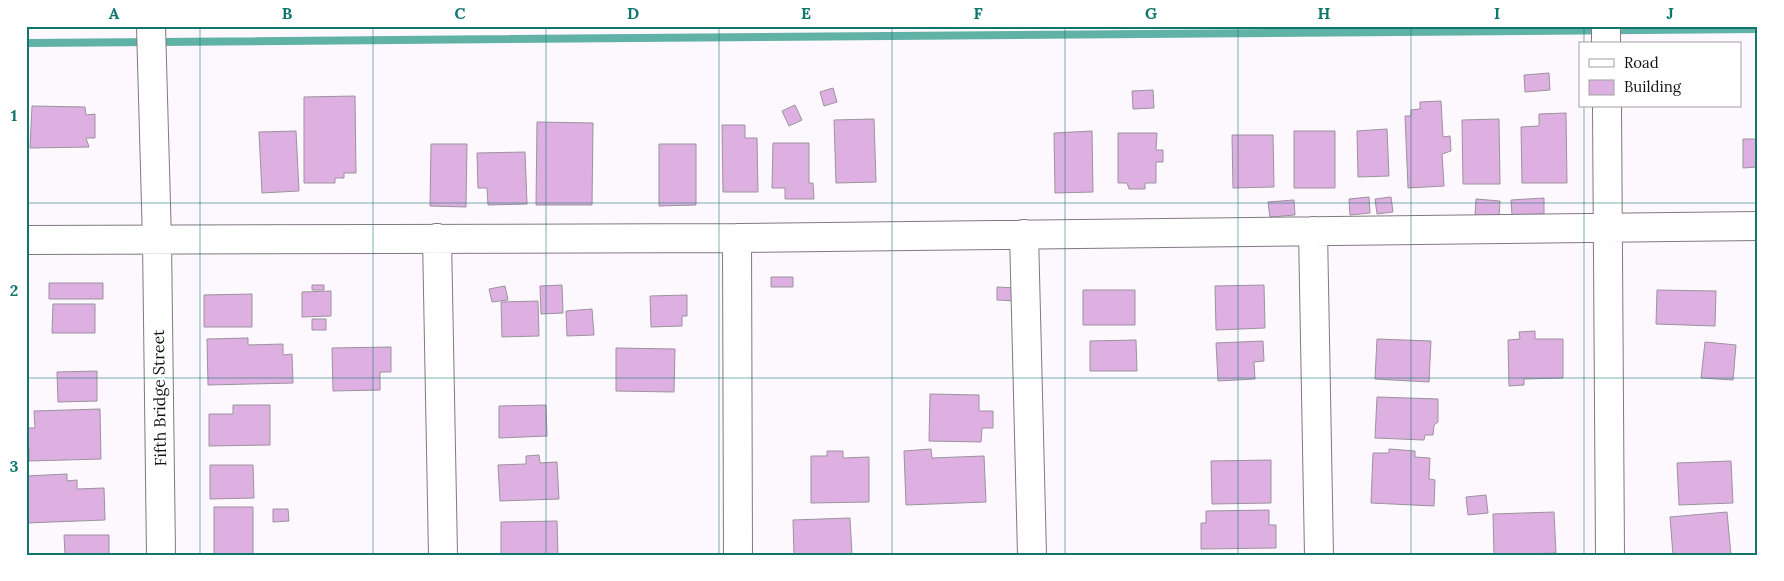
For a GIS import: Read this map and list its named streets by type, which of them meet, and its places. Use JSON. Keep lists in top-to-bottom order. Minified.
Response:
{"streets":{"street":["Fifth Bridge Street"]},"legend":["Road","Building"],"grid":{"columns":["A","B","C","D","E","F","G","H","I","J"],"rows":["1","2","3"]}}
